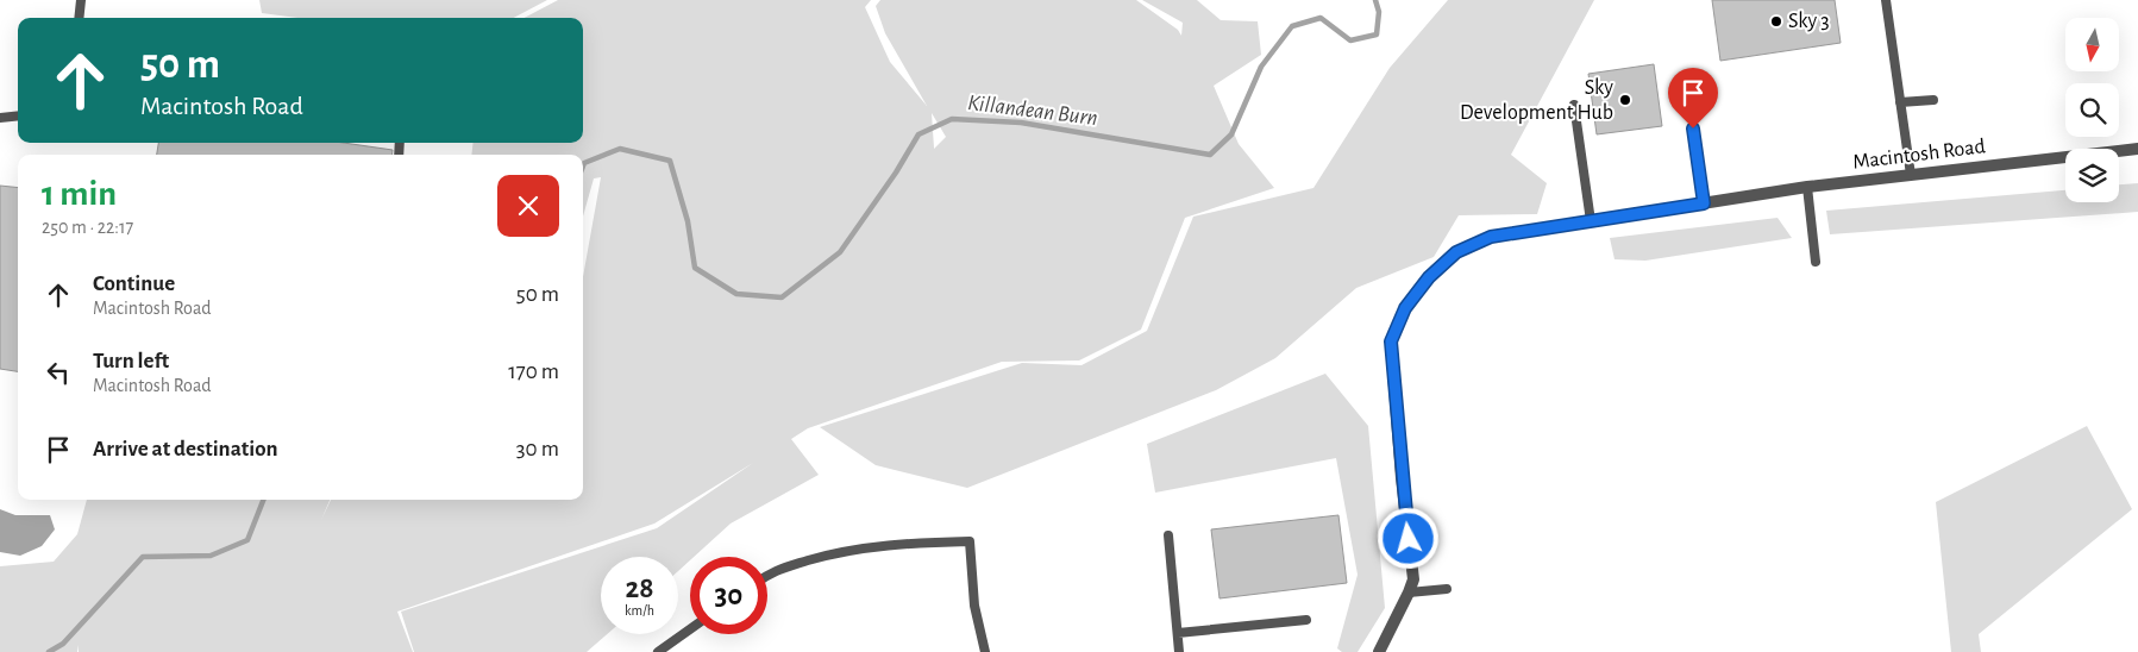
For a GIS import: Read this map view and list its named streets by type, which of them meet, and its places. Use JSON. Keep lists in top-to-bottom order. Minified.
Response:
{"streets":{"street":["Macintosh Road"]},"water":["Killandean Burn"],"places":["Sky 3","Sky Development Hub"],"north":"bottom","page":{"turn":["50 m","Macintosh Road"],"heading":["1 min","250 m · 22:17"],"list":[{"name":"Continue","note":"Macintosh Road","value":"50 m"},{"name":"Turn left","note":"Macintosh Road","value":"170 m"},{"name":"Arrive at destination","value":"30 m"}],"speed":"28 km/h","limit":"30"}}
